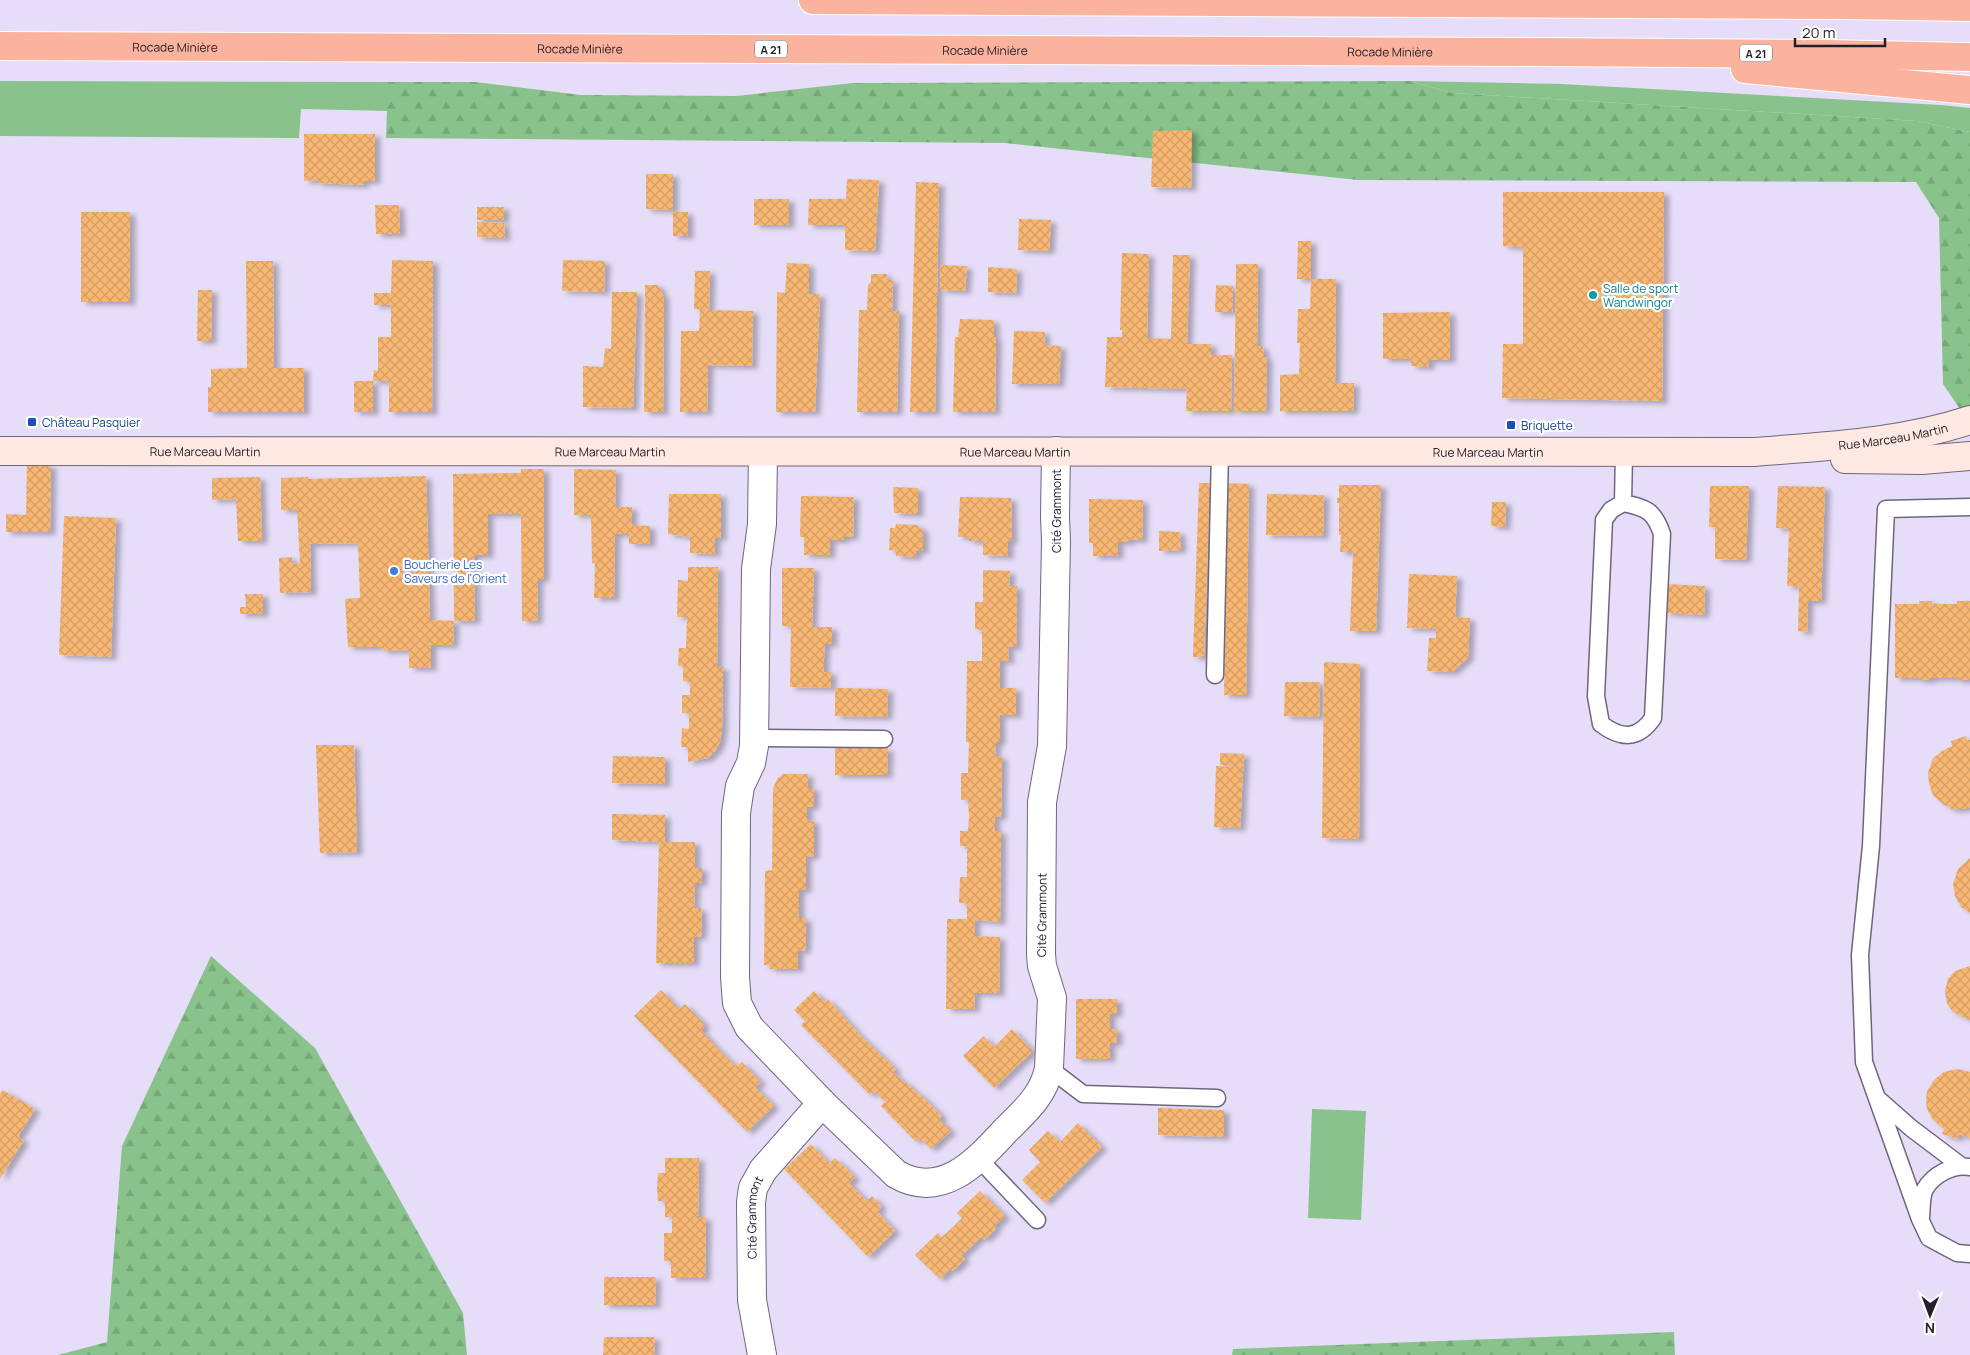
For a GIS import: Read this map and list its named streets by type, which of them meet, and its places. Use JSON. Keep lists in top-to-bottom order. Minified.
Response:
{"streets":{"highway":["Rocade Minière","A 21"],"street":["Rue Marceau Martin","Cité Grammont"]},"crossings":[["Rue Marceau Martin","Cité Grammont"]],"places":{"other":["Salle de sport Wandwingor","Boucherie Les Saveurs de l'Orient"],"transit":["Château Pasquier","Briquette"]},"scale_bar":"20 m","north":"bottom"}
